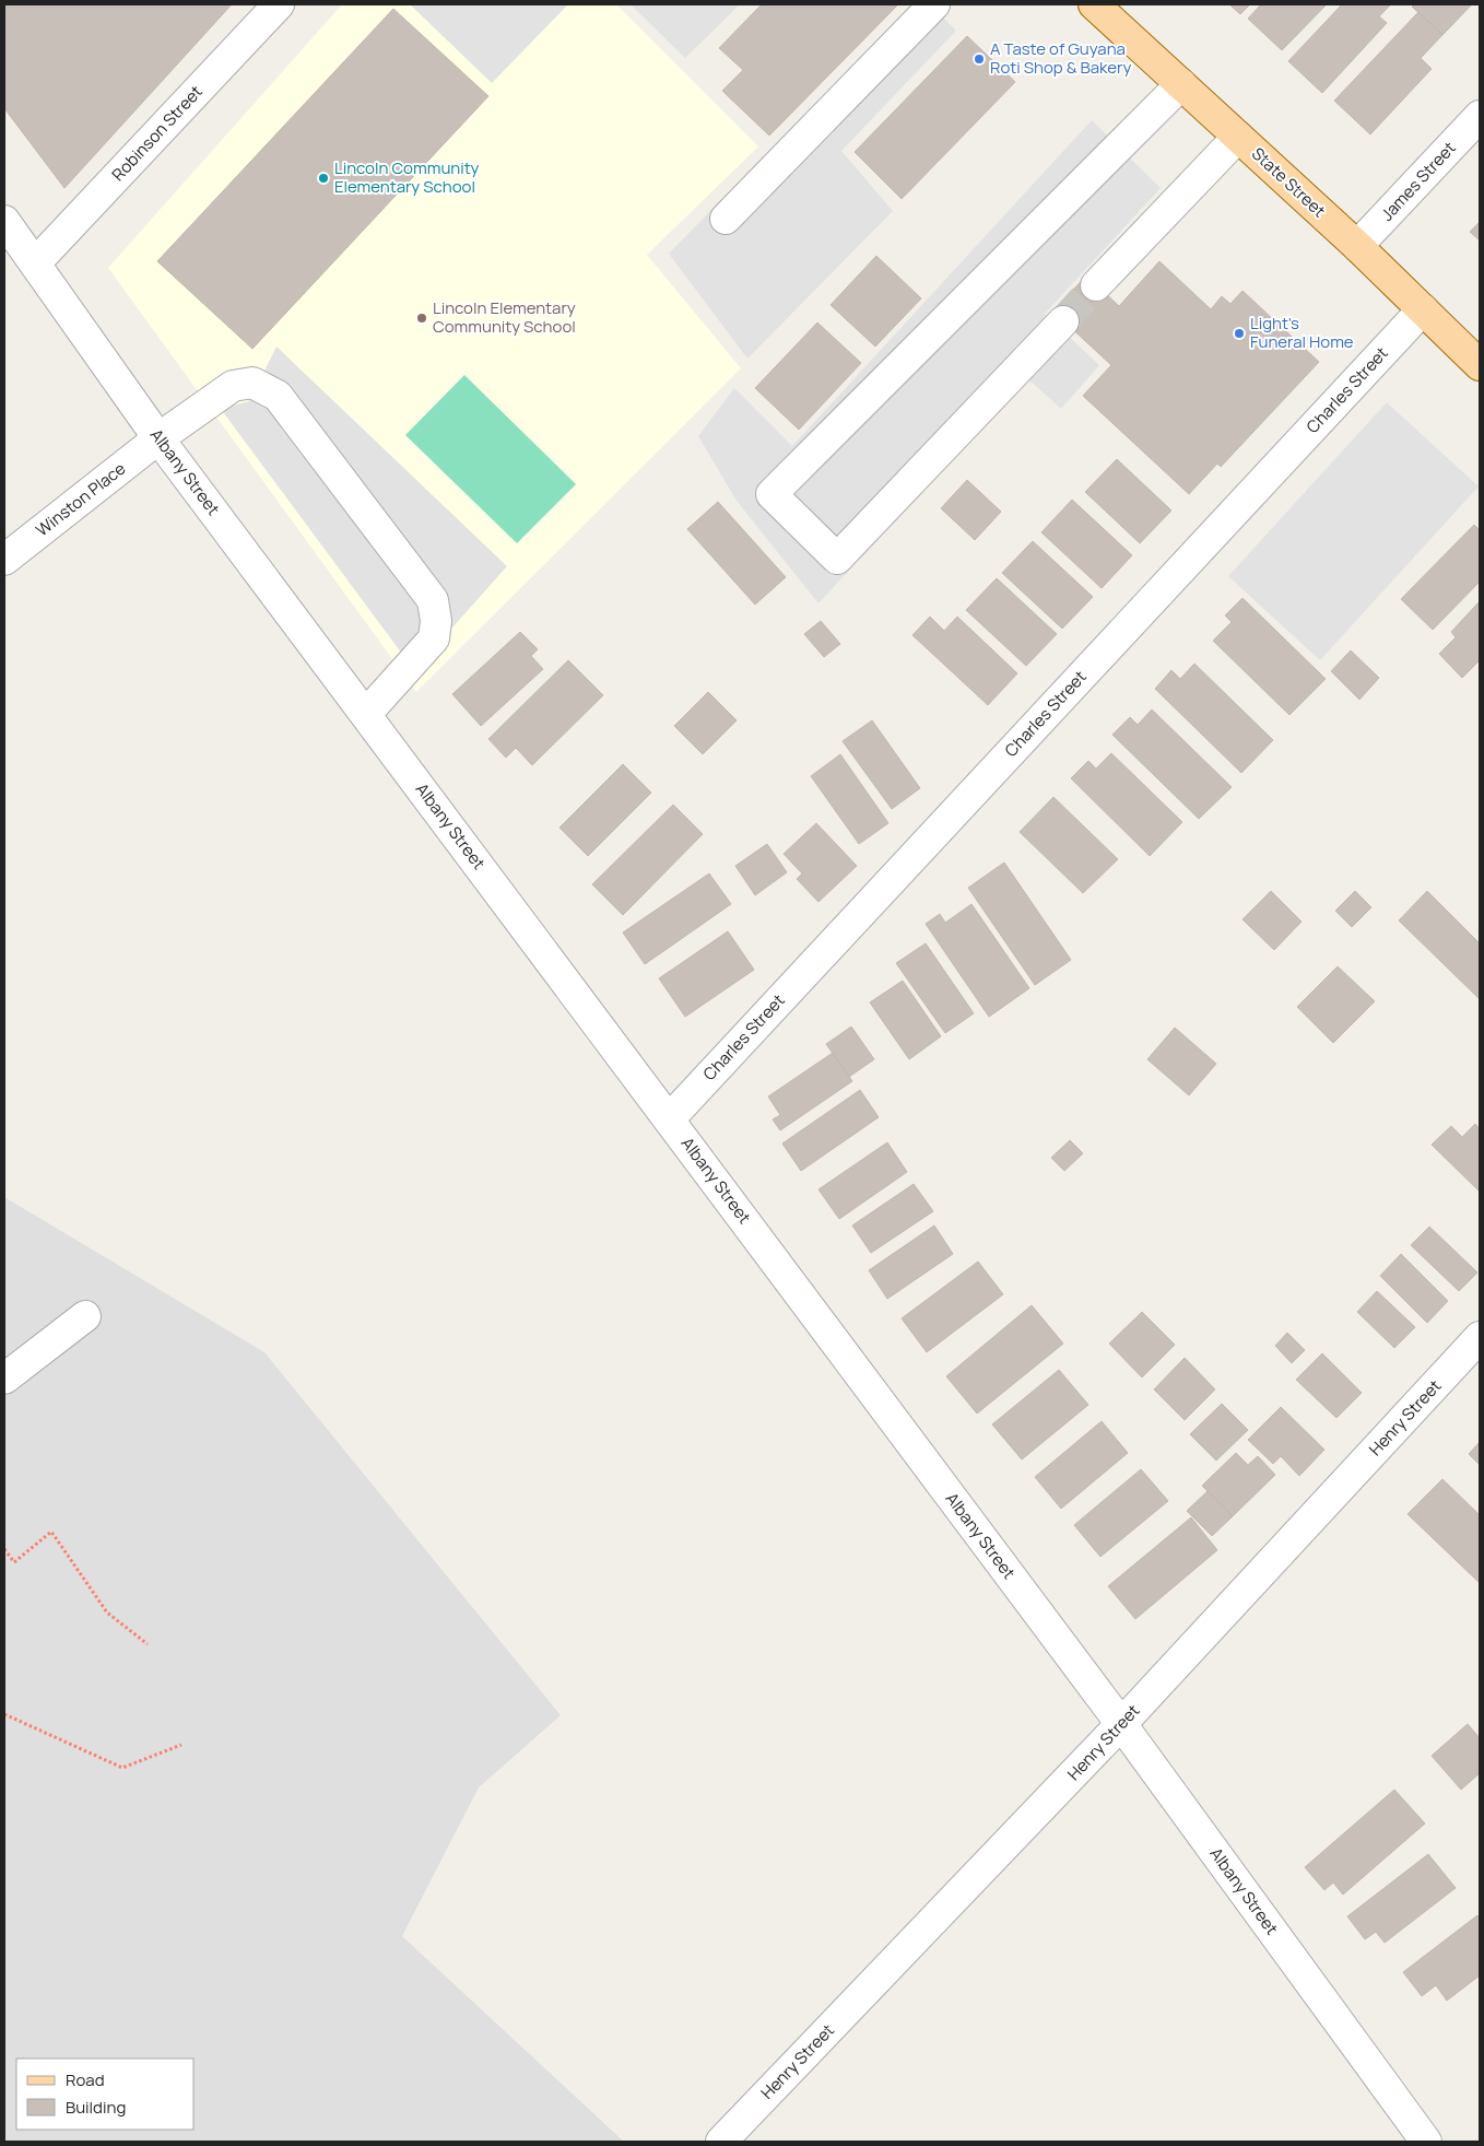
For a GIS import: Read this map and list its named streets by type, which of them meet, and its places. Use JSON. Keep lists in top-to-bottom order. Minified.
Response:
{"streets":{"main road":["State Street"],"street":["Robinson Street","James Street","Charles Street","Albany Street","Winston Place","Henry Street"]},"crossings":[["Robinson Street","Albany Street"],["James Street","State Street"],["State Street","Charles Street"],["Charles Street","Albany Street"],["Albany Street","Winston Place"],["Albany Street","Henry Street"]],"places":["A Taste of Guyana Roti Shop & Bakery","Lincoln Community Elementary School","Lincoln Elementary Community School","Light's Funeral Home"],"legend":["Road","Building"]}
